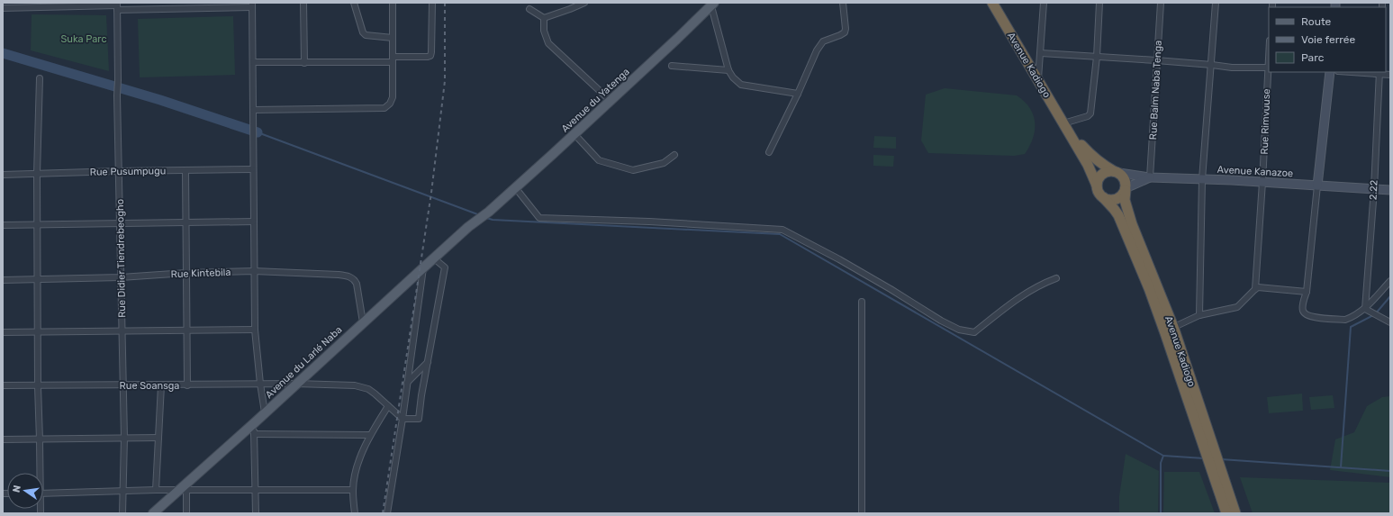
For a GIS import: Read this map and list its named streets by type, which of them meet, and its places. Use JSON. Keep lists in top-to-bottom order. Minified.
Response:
{"streets":{"highway":["Avenue Kadiogo"],"main road":["Avenue du Yatenga","Avenue du Larlé Naba"],"street":["Rue Balm Naba Tenga","Rue Rimvuuse","Rue Pusumpugu","Avenue Kanazoe","2.22","Rue Didier Tiendrebeogho","Rue Kintebila","Rue Soansga"]},"crossings":[["Avenue Kadiogo","Avenue Kanazoe"],["Rue Balm Naba Tenga","Avenue Kanazoe"],["Avenue du Yatenga","Avenue du Larlé Naba"],["Rue Rimvuuse","Avenue Kanazoe"],["Rue Pusumpugu","Rue Didier Tiendrebeogho"],["Avenue Kanazoe","2.22"],["Rue Didier Tiendrebeogho","Rue Kintebila"],["Rue Didier Tiendrebeogho","Rue Soansga"],["Rue Kintebila","Avenue du Larlé Naba"],["Avenue du Larlé Naba","Rue Soansga"]],"parks":["Suka Parc"],"legend":["Route","Voie ferrée","Parc"],"north":"left"}
